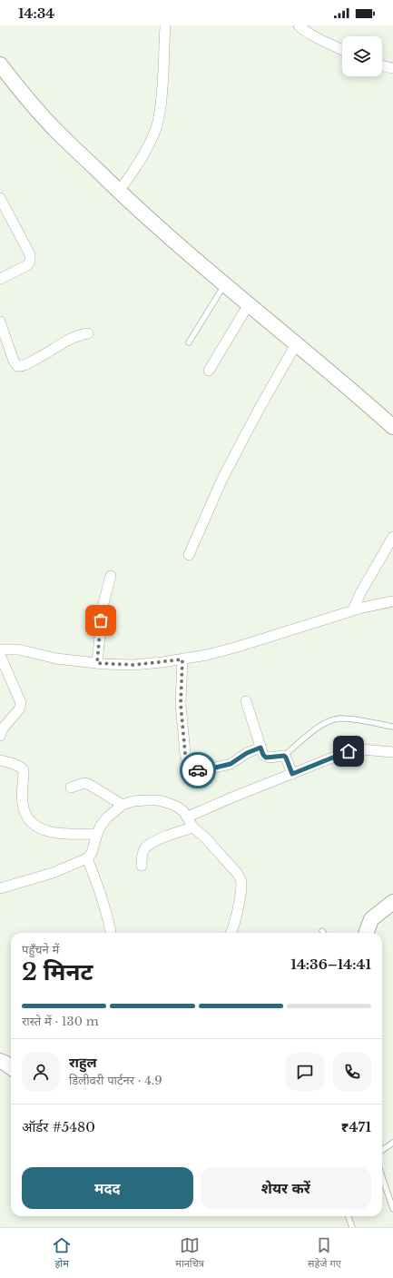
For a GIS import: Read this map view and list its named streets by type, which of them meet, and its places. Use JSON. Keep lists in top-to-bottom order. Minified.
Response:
{"page":{"status":"14:34","heading":["2 मिनट","पहुँचने में","14:36–14:41"],"panel":["राहुल","डिलीवरी पार्टनर · 4.9","ऑर्डर #5480","₹471"],"bar":"रास्ते में · 130 m","buttons":["मदद","शेयर करें"],"tabs":["होम","मानचित्र","सहेजे गए"]}}
